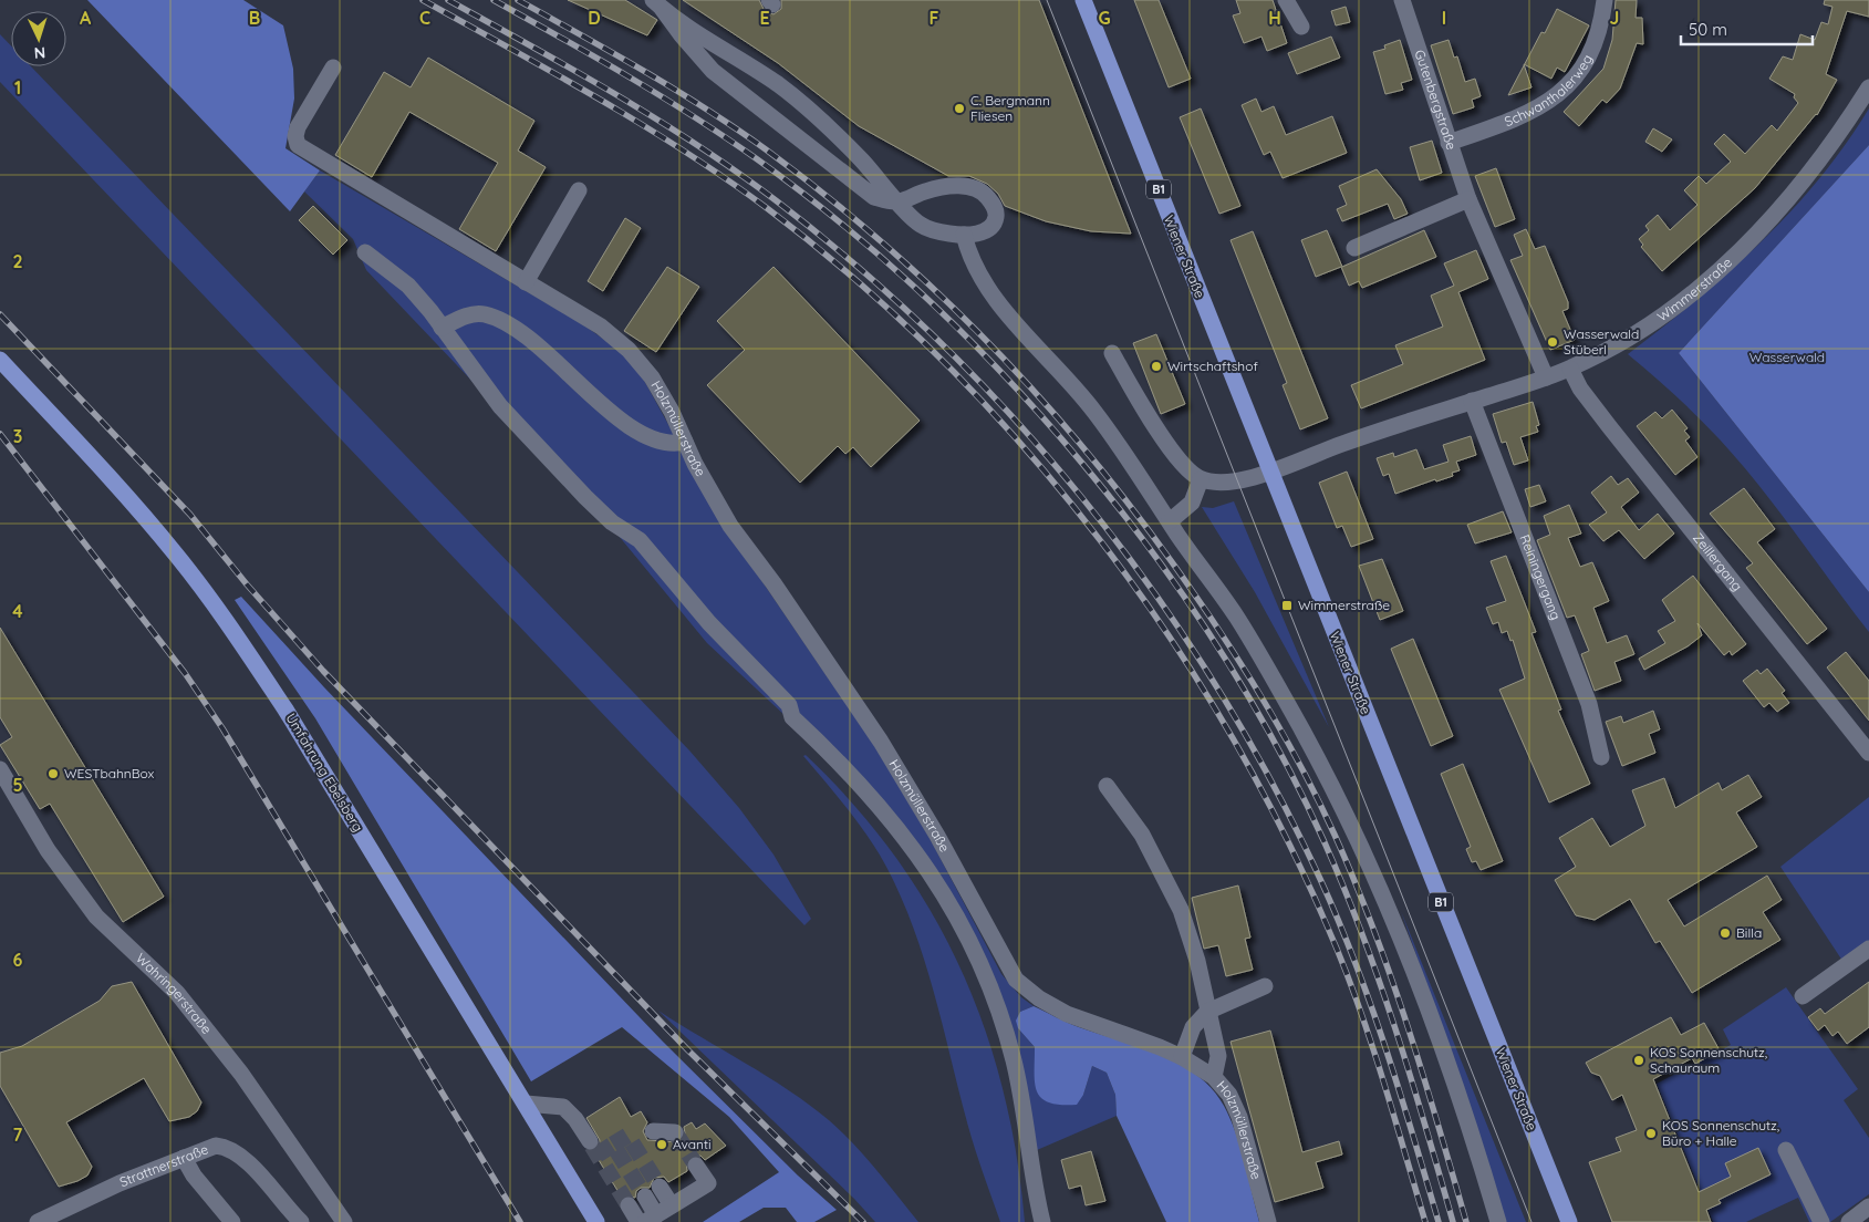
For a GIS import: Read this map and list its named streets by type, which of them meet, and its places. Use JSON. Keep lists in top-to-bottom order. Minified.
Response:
{"streets":{"main road":["B1","Wiener Straße","Umfahrung Ebelsberg"],"street":["Schwanthalerweg","Gutenbergstraße","Wimmerstraße","Holzmüllerstraße","Zeillergang","Reiningergang","Wahringerstraße","Strattnerstraße"]},"crossings":[["Schwanthalerweg","Gutenbergstraße"],["Gutenbergstraße","Wimmerstraße"],["Wiener Straße","Wimmerstraße"],["Wimmerstraße","Zeillergang"],["Wimmerstraße","Reiningergang"]],"parks":["Wasserwald"],"places":{"other":["C. Bergmann Fliesen","Wasserwald Stüberl","Wirtschaftshof","WESTbahnBox","Billa","KOS Sonnenschutz, Schauraum","KOS Sonnenschutz, Büro + Halle","Avanti"],"transit":["Wimmerstraße"]},"scale_bar":"50 m","north":"bottom","grid":{"columns":["A","B","C","D","E","F","G","H","I","J"],"rows":["1","2","3","4","5","6","7"]}}
